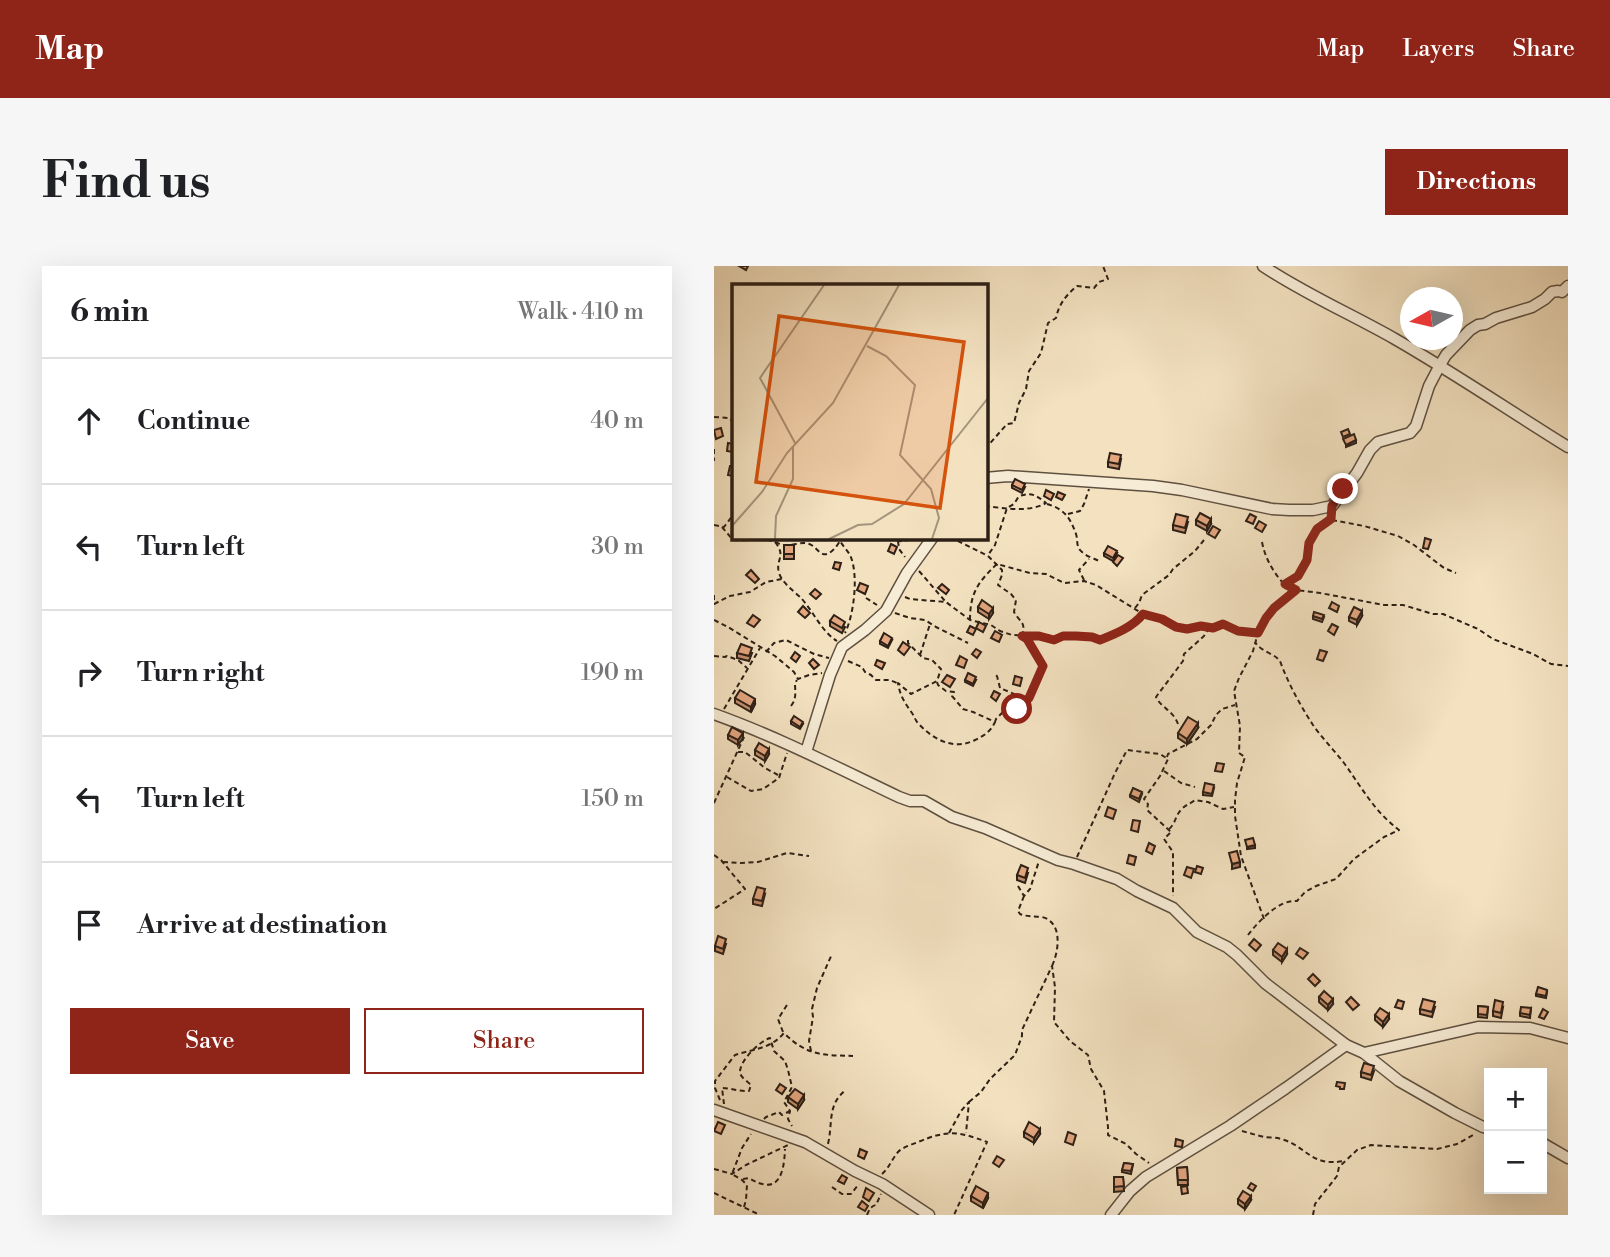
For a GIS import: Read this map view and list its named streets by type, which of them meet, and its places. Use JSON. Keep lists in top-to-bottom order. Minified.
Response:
{"north":"left","page":{"header":"Map","nav":["Map","Layers","Share"],"buttons":["Directions",["Save","Share"]],"title":"Find us","heading":["6 min","Walk · 410 m"],"list":[["Continue","40 m"],["Turn left","30 m"],["Turn right","190 m"],["Turn left","150 m"],"Arrive at destination"],"map_buttons":["+","−"]}}
